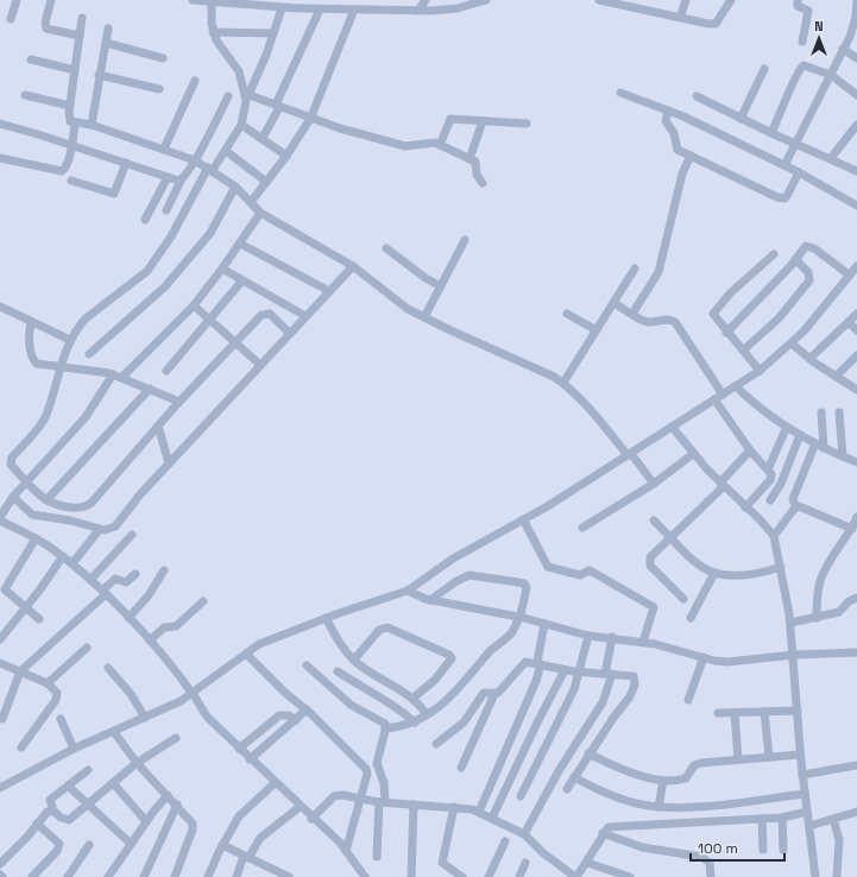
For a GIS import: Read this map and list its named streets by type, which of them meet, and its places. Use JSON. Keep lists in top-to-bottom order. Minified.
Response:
{"scale_bar":"100 m","north":"top"}
